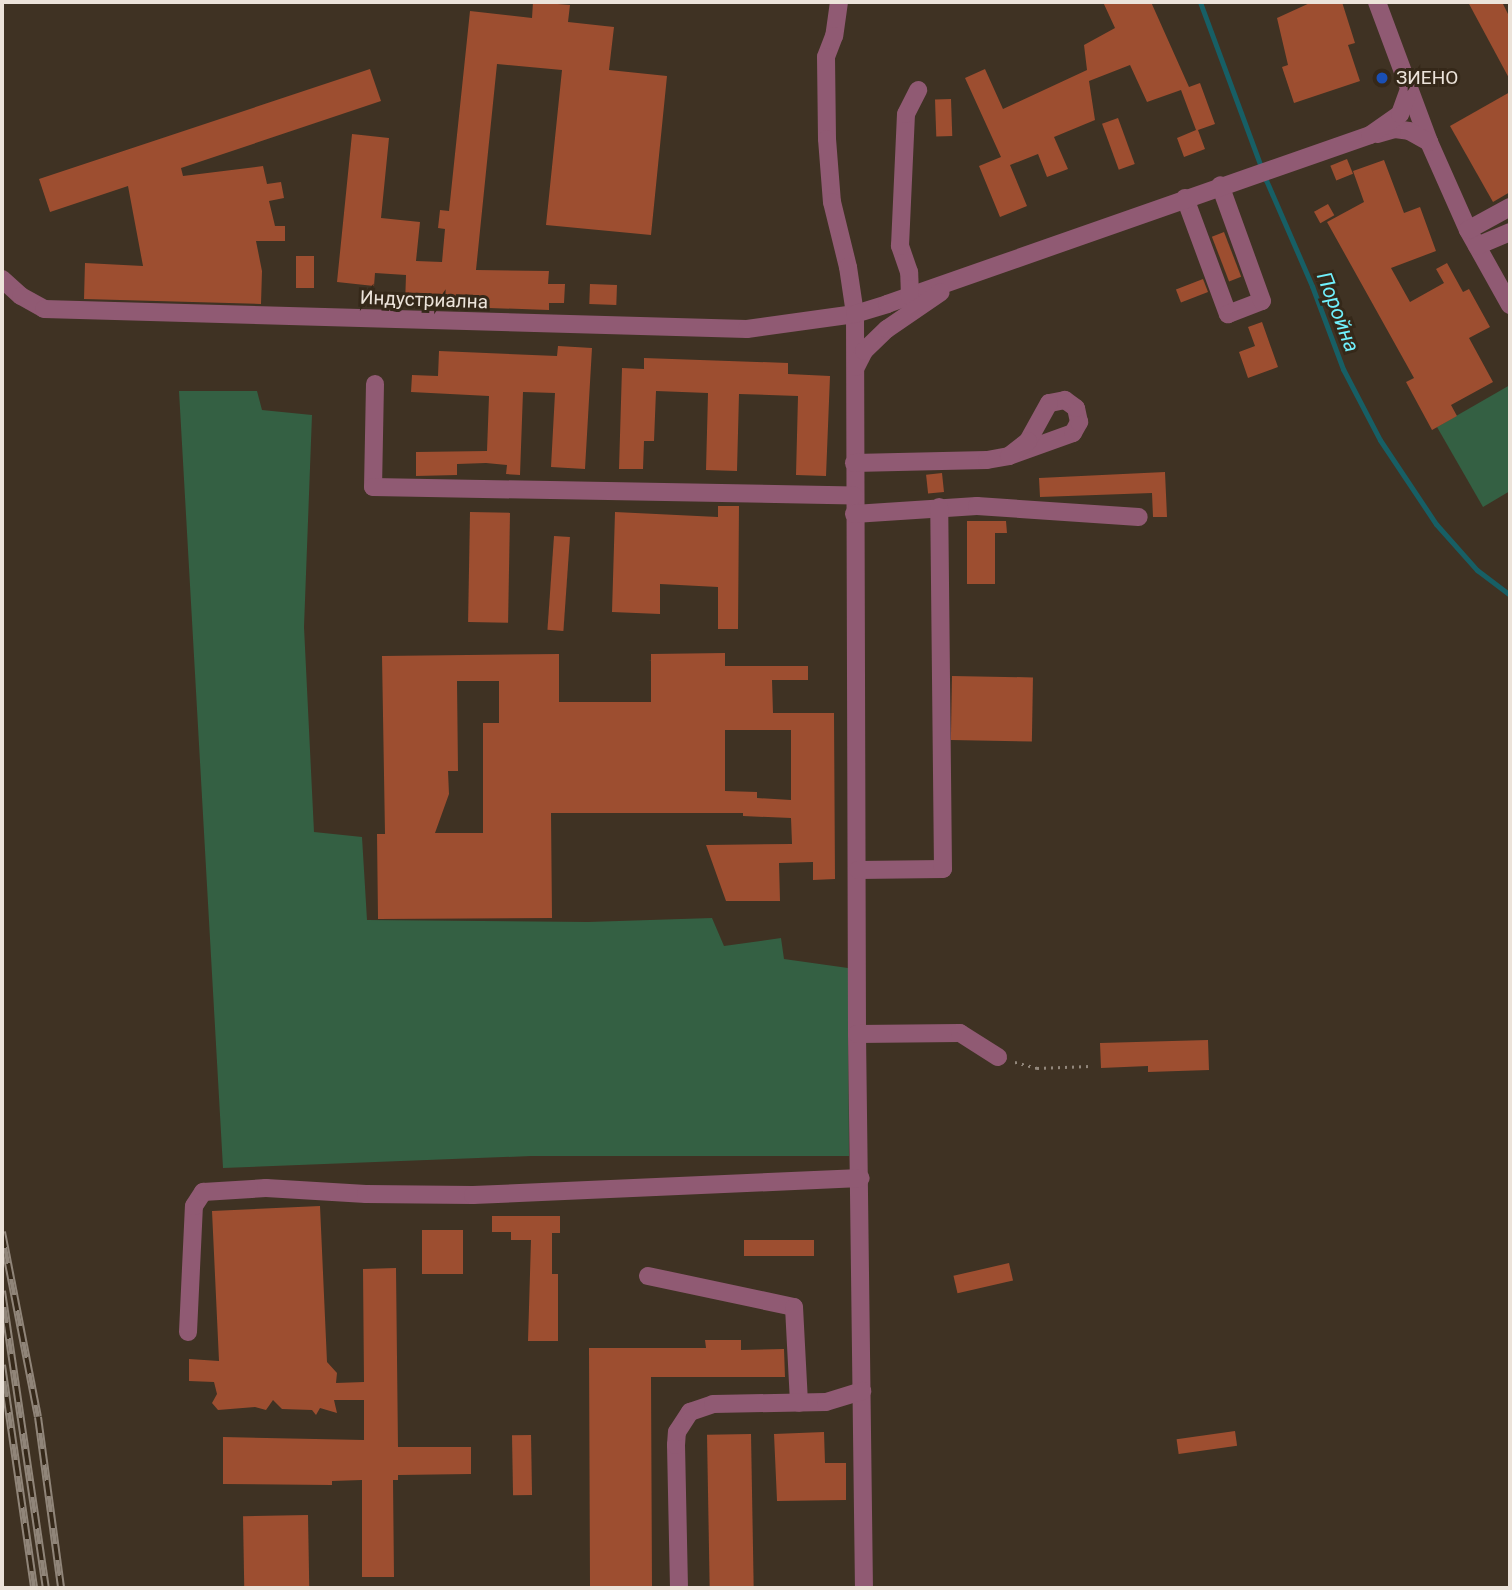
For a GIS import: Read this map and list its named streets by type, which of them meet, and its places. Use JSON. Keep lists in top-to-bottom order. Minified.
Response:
{"streets":{"street":["Индустриална"]},"water":["Поройна"],"places":["ЗИЕНО"]}
